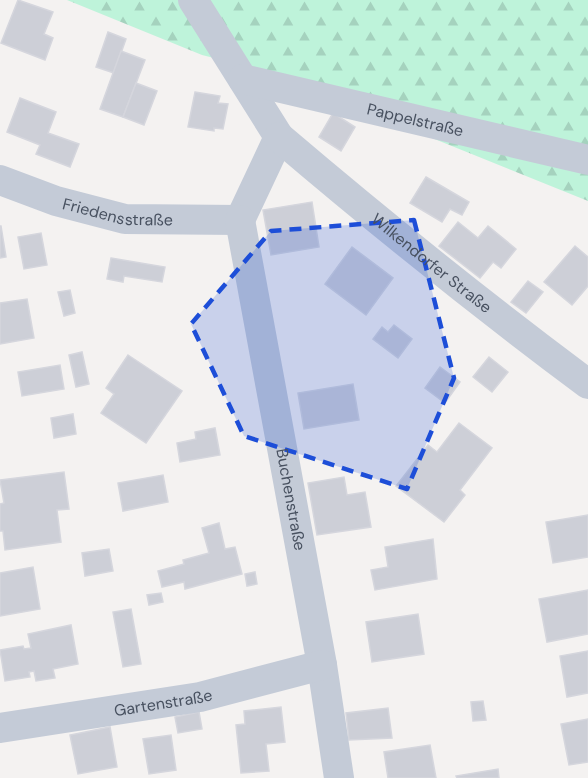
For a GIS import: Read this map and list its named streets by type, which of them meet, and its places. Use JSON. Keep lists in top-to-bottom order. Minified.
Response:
{"streets":{"street":["Pappelstraße","Friedensstraße","Wilkendorfer Straße","Buchenstraße","Gartenstraße"]},"crossings":[["Pappelstraße","Wilkendorfer Straße"],["Friedensstraße","Buchenstraße"],["Buchenstraße","Gartenstraße"]]}
